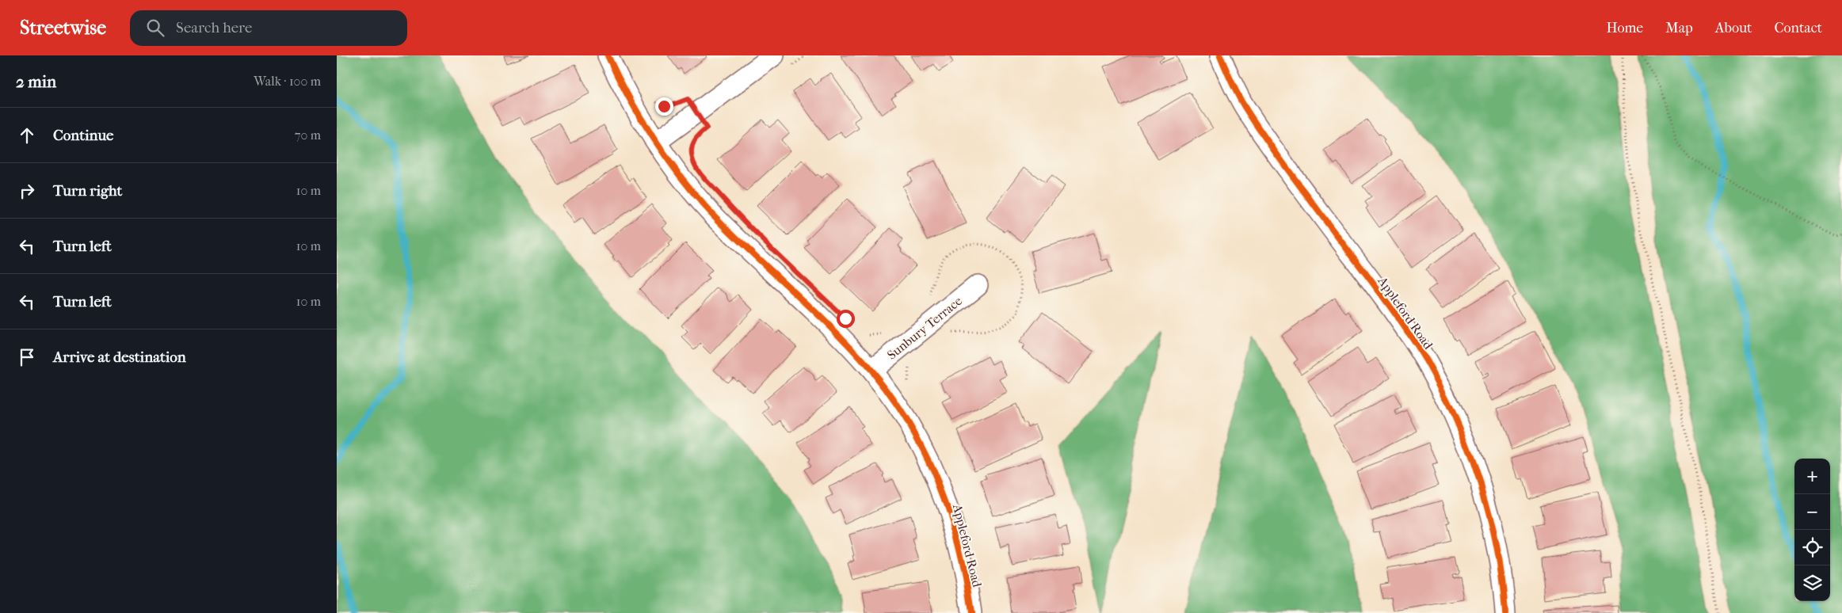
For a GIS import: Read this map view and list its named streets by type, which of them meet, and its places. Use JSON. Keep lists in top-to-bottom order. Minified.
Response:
{"streets":{"street":["Appleford Road","Sunbury Terrace"]},"crossings":[["Appleford Road","Sunbury Terrace"]],"page":{"header":"Streetwise","search":"Search here","nav":["Home","Map","About","Contact"],"heading":["2 min","Walk · 100 m"],"list":[["Continue","70 m"],["Turn right","10 m"],["Turn left","10 m"],["Turn left","10 m"],"Arrive at destination"],"map_buttons":["+","−"]}}
